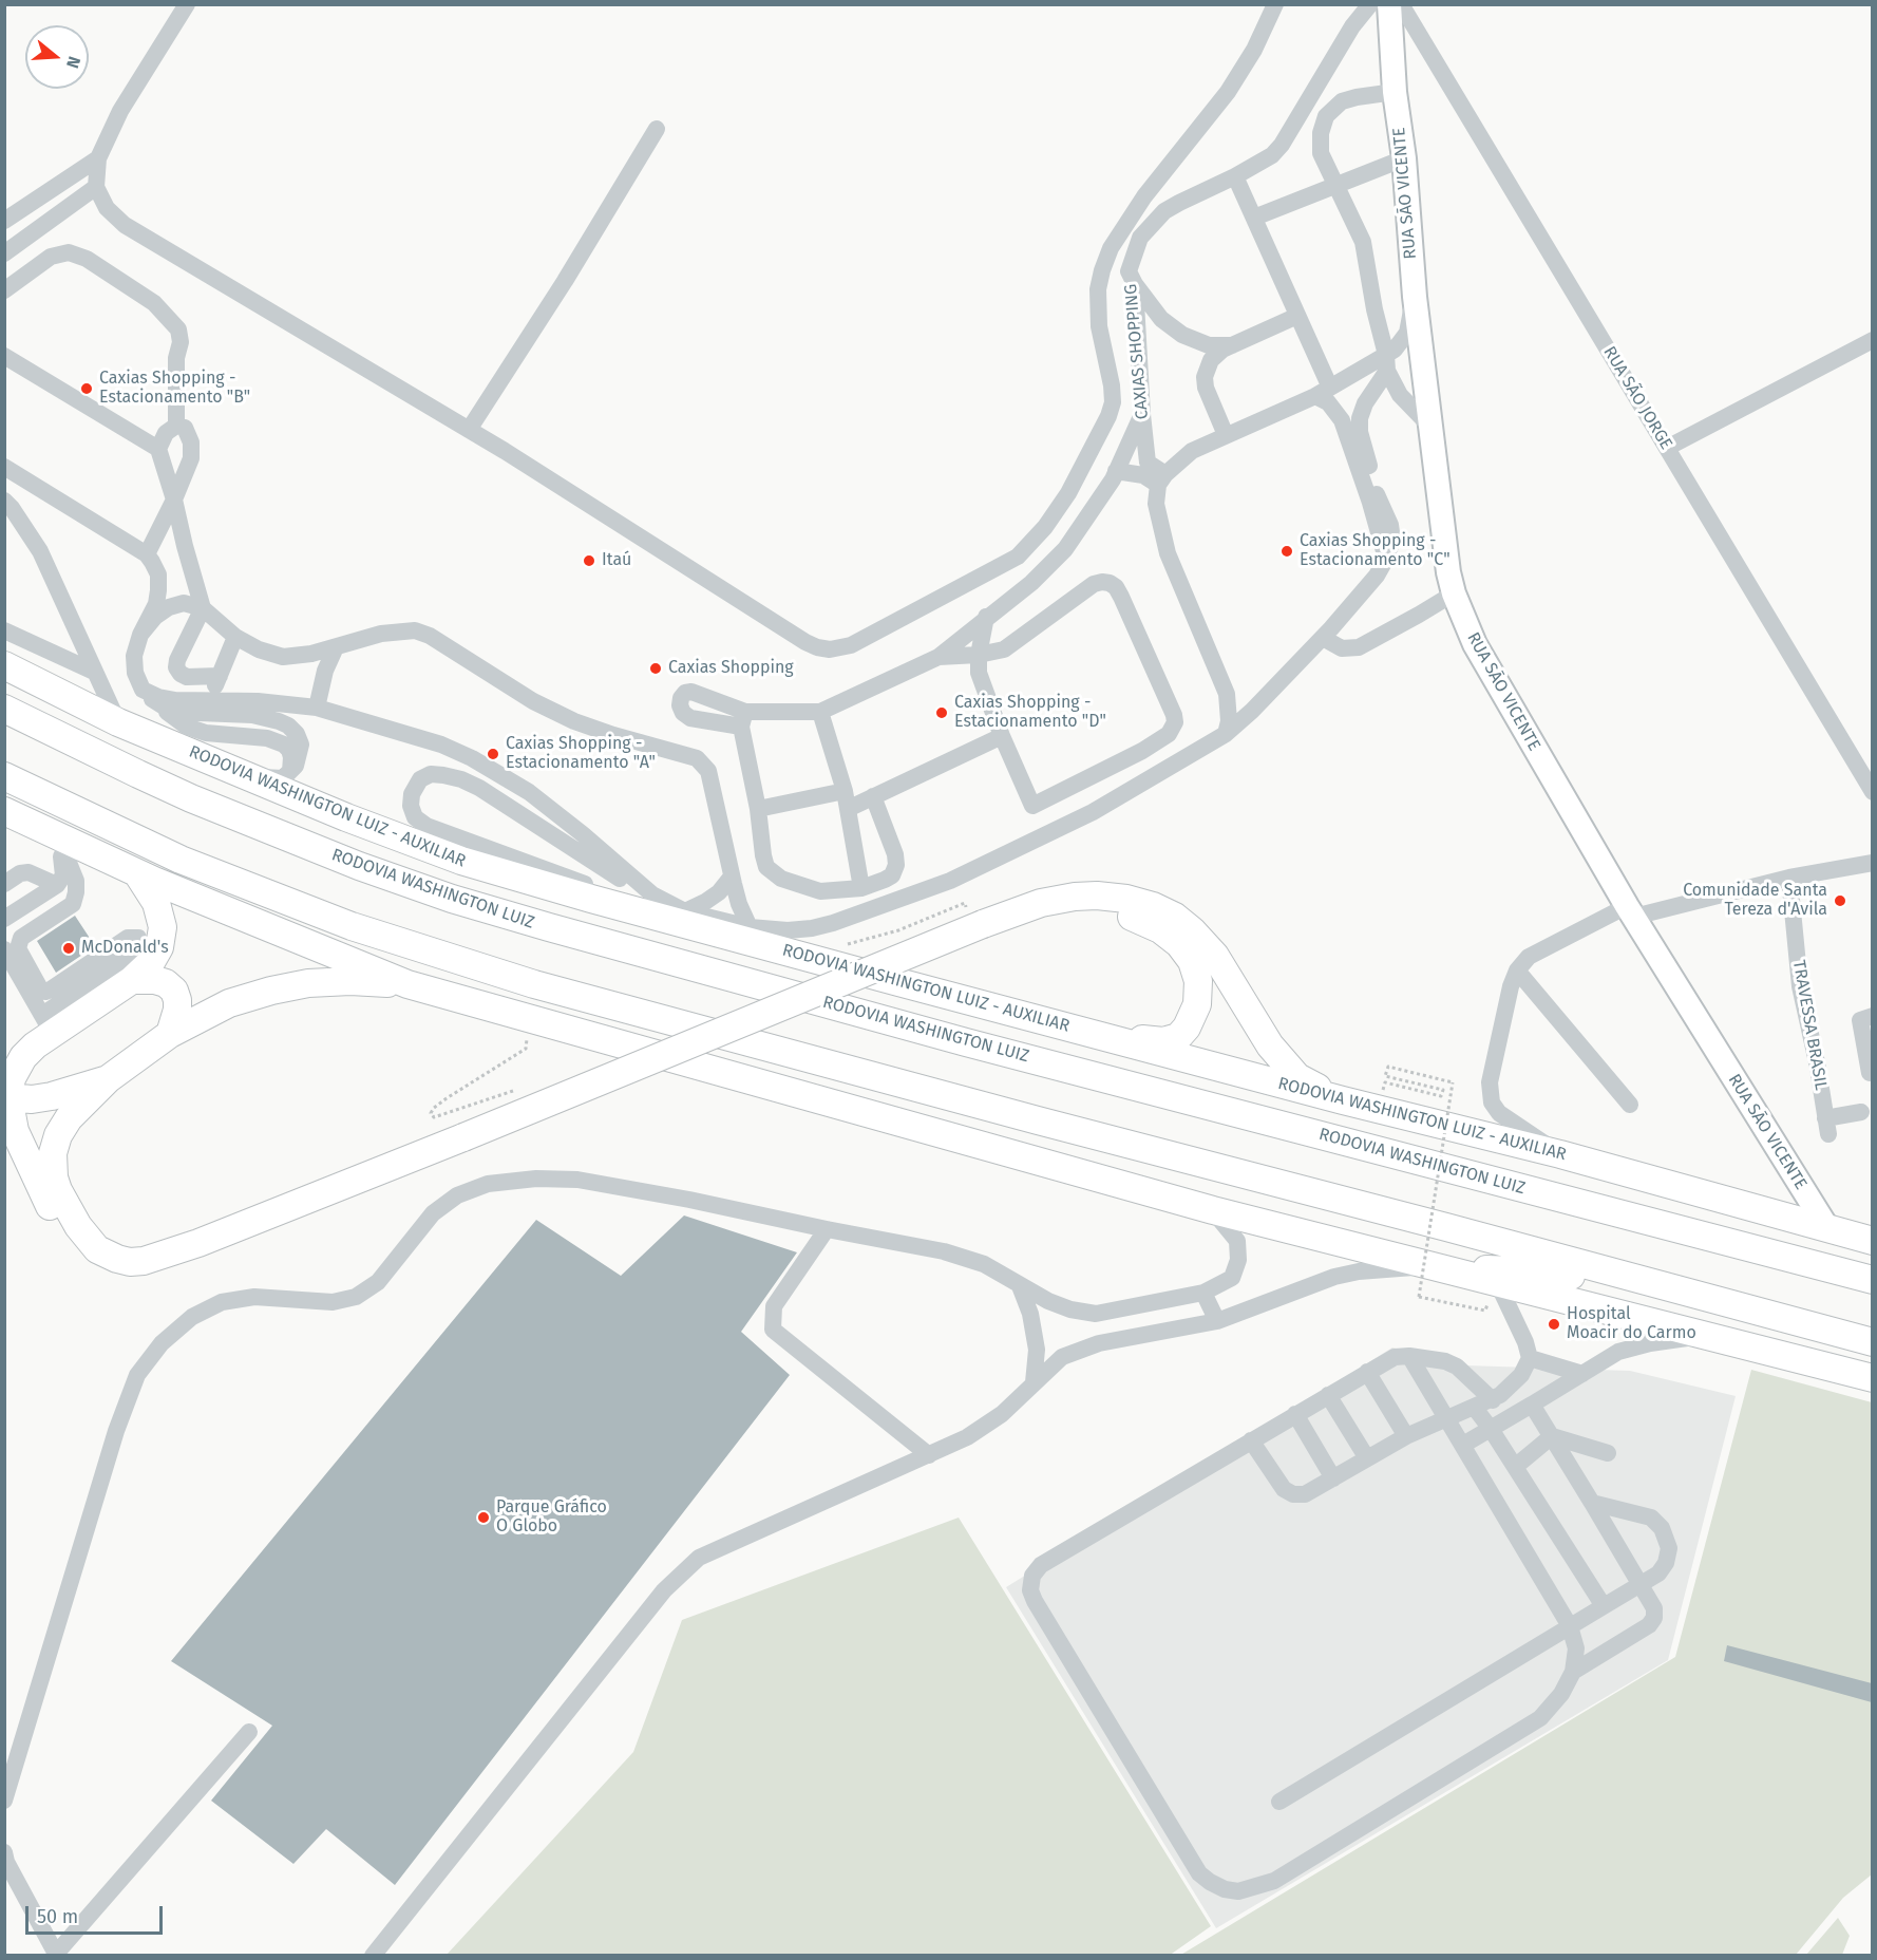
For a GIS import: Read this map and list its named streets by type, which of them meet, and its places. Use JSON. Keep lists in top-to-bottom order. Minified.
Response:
{"streets":{"highway":["RODOVIA WASHINGTON LUIZ - AUXILIAR","RODOVIA WASHINGTON LUIZ"],"main road":["RUA SĀO VICENTE"],"street":["CAXIAS SHOPPING","RUA SÃO JORGE","TRAVESSA BRASIL"]},"crossings":[["RUA SĀO VICENTE","RODOVIA WASHINGTON LUIZ - AUXILIAR"]],"places":["Caxias Shopping - Estacionamento \"B\"","Caxias Shopping - Estacionamento \"C\"","Itaú","Caxias Shopping","Caxias Shopping - Estacionamento \"D\"","Caxias Shopping - Estacionamento \"A\"","Comunidade Santa Tereza d'Avila","McDonald's","Hospital Moacir do Carmo","Parque Gráfico O Globo"],"scale_bar":"50 m","north":"right"}
